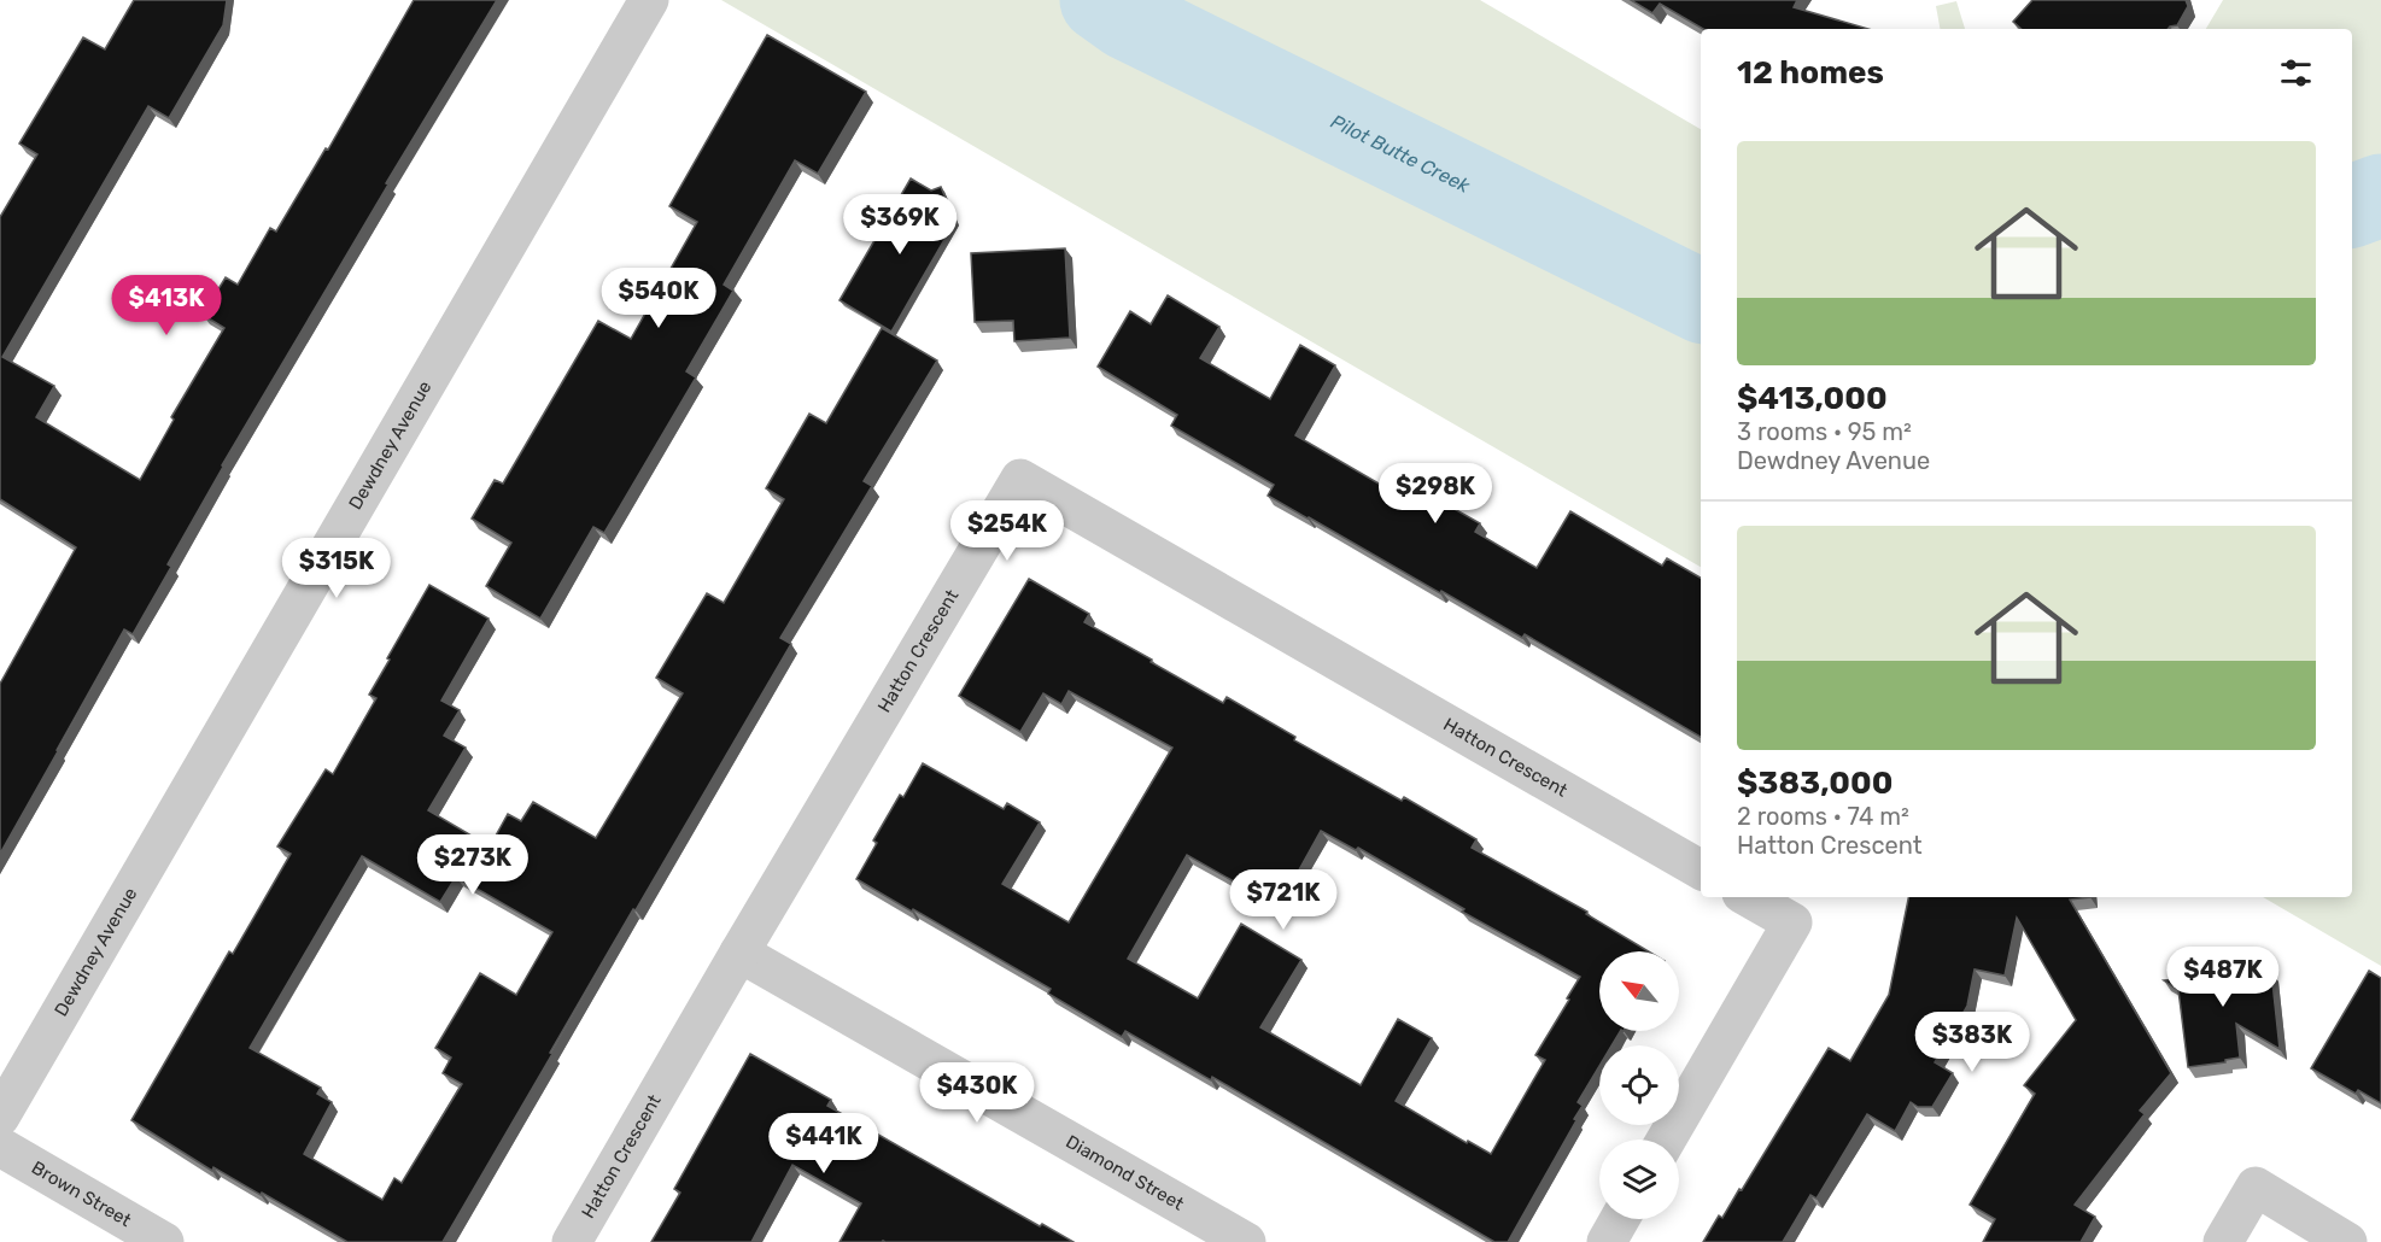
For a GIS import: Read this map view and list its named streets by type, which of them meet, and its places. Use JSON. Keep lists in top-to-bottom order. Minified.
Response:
{"streets":{"street":["Dewdney Avenue","Hatton Crescent","Diamond Street","Brown Street"]},"crossings":[["Hatton Crescent","Diamond Street"]],"water":["Pilot Butte Creek"],"north":"top left","page":{"heading":"12 homes","list":[{"name":"$413,000","note":"3 rooms · 95 m² · Dewdney Avenue"},{"name":"$383,000","note":"2 rooms · 74 m² · Hatton Crescent"}],"price":["$369K","$540K","$413K","$298K","$254K","$315K","$273K","$721K","$487K","$383K","$430K","$441K"]}}
